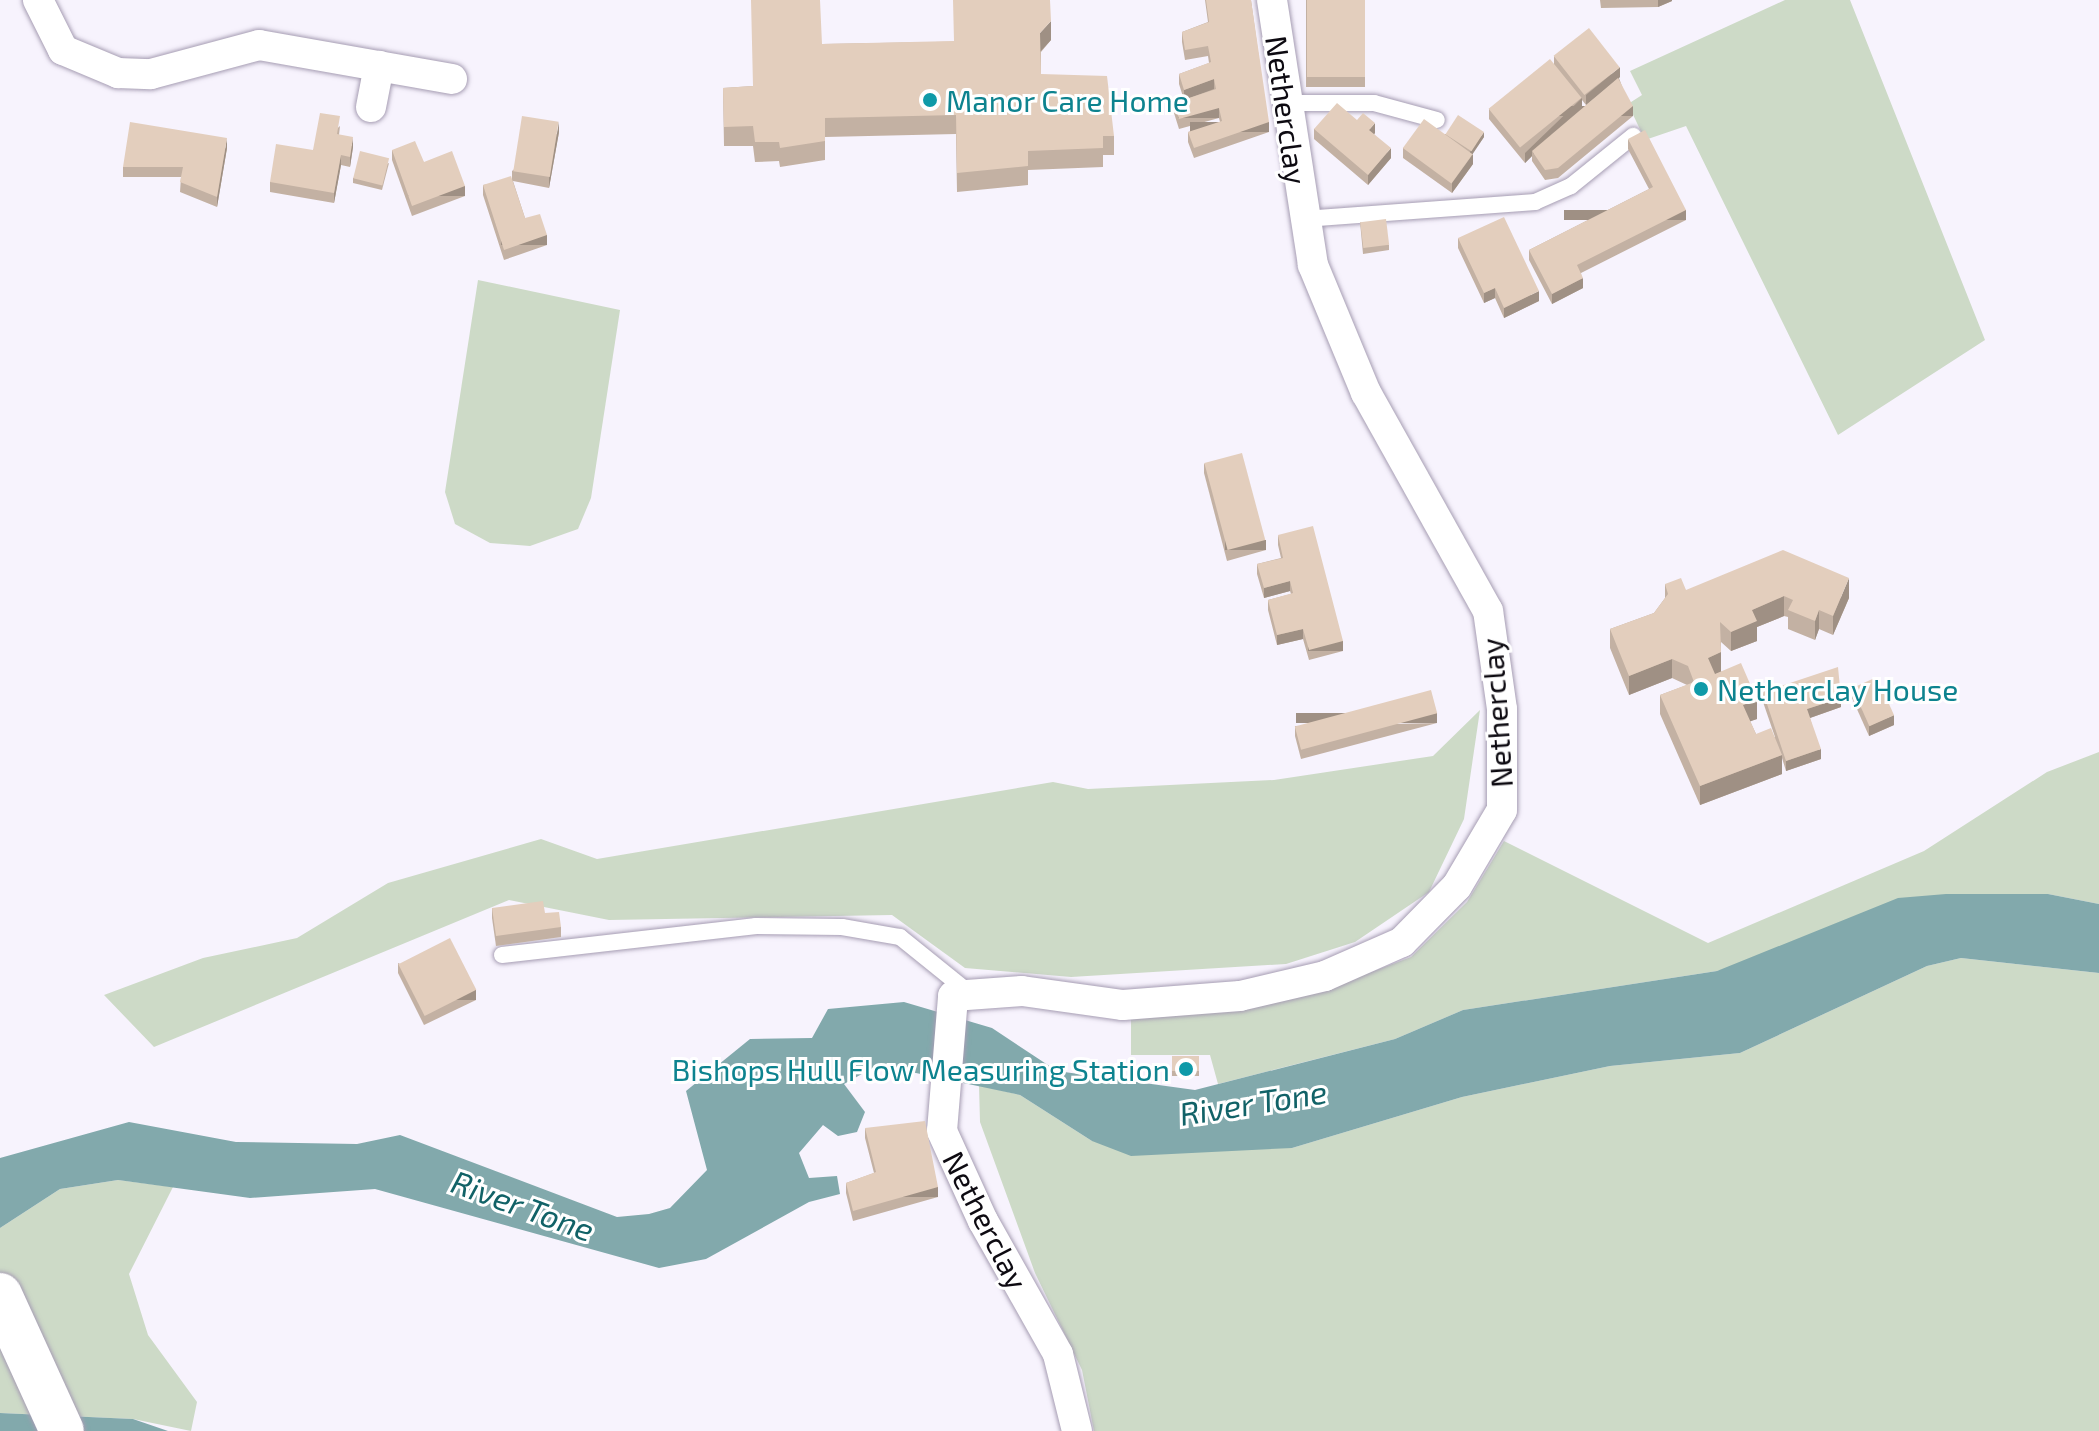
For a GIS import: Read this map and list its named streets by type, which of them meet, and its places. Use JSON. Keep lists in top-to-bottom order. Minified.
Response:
{"streets":{"street":["Netherclay"]},"water":["River Tone"],"places":["Manor Care Home","Netherclay House","Bishops Hull Flow Measuring Station"]}
